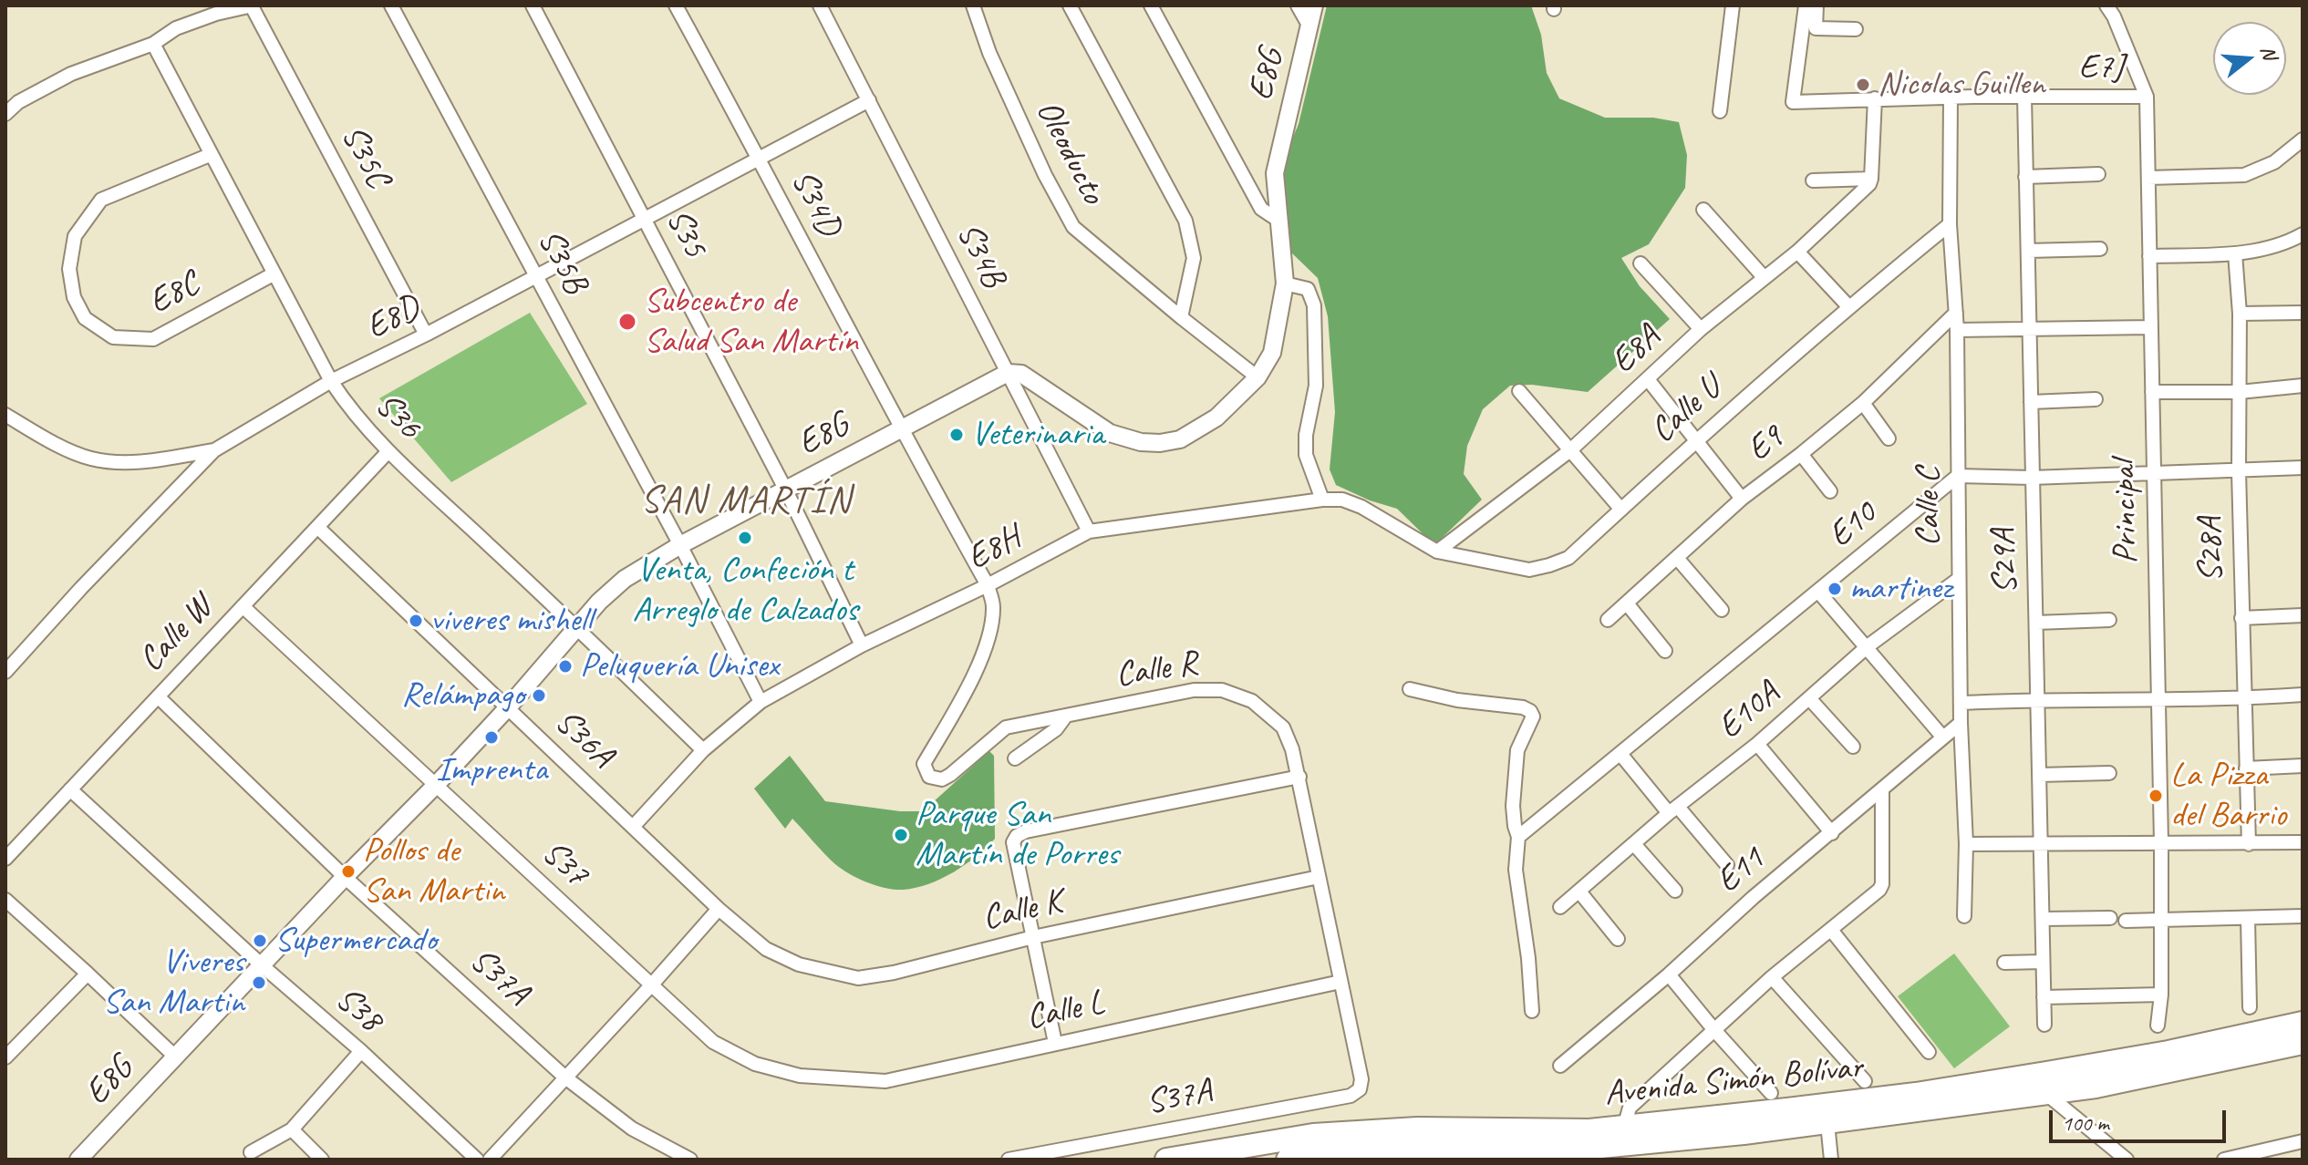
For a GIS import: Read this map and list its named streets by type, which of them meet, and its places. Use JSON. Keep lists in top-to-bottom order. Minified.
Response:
{"streets":{"highway":["Avenida Simón Bolívar"],"street":["E7J","E8G","Oleoducto","S35C","S34D","S35","S34B","S35B","E8C","E8D","E8A","Calle U","S36","E9","Calle C","Principal","E10","E8H","S28A","S29A","Calle W","Calle R","E10A","S36A","S37","E11","Calle K","S37A","S38","Calle L"]},"crossings":[["E7J","Calle C"],["E7J","Principal"],["E7J","S29A"],["E8G","Oleoducto"],["E8G","S34D"],["E8G","S35"],["E8G","S34B"],["E8G","S35B"],["E8G","S36"],["E8G","S36A"],["E8G","S37"],["E8G","S37A"],["E8G","S38"],["S35C","E8D"],["S34D","E8D"],["S34D","E8H"],["S34D","Calle R"],["S35","E8D"],["S35","E8H"],["S34B","E8D"],["S34B","E8H"],["S35B","E8D"],["S35B","E8H"],["E8C","S36"],["E8D","S36"],["E8A","Calle U"],["E8A","E8H"],["Calle U","Calle C"],["Calle U","E8H"],["S36","E8H"],["S36","Calle W"],["E9","Calle C"],["Calle C","E10"],["Calle C","E10A"],["Calle C","E11"],["E8H","Calle R"],["E8H","S36A"],["Calle W","S36A"],["Calle W","S37"],["Calle W","S37A"],["Calle W","S38"],["Calle R","Calle K"],["Calle R","S37A"],["Calle R","Calle L"],["S36A","Calle K"],["S37","Calle L"]],"districts":["SAN MARTÍN"],"places":["Nicolas Guillen","Subcentro de Salud San Martín","Veterinaria","Venta, Confeción t Arreglo de Calzados","martinez","viveres mishell","Peluquería Unisex","Relámpago","Imprenta","La Pizza del Barrio","Parque San Martín de Porres","Pollos de San Martin","Supermercado","Viveres San Martin"],"scale_bar":"100 m","north":"right"}
